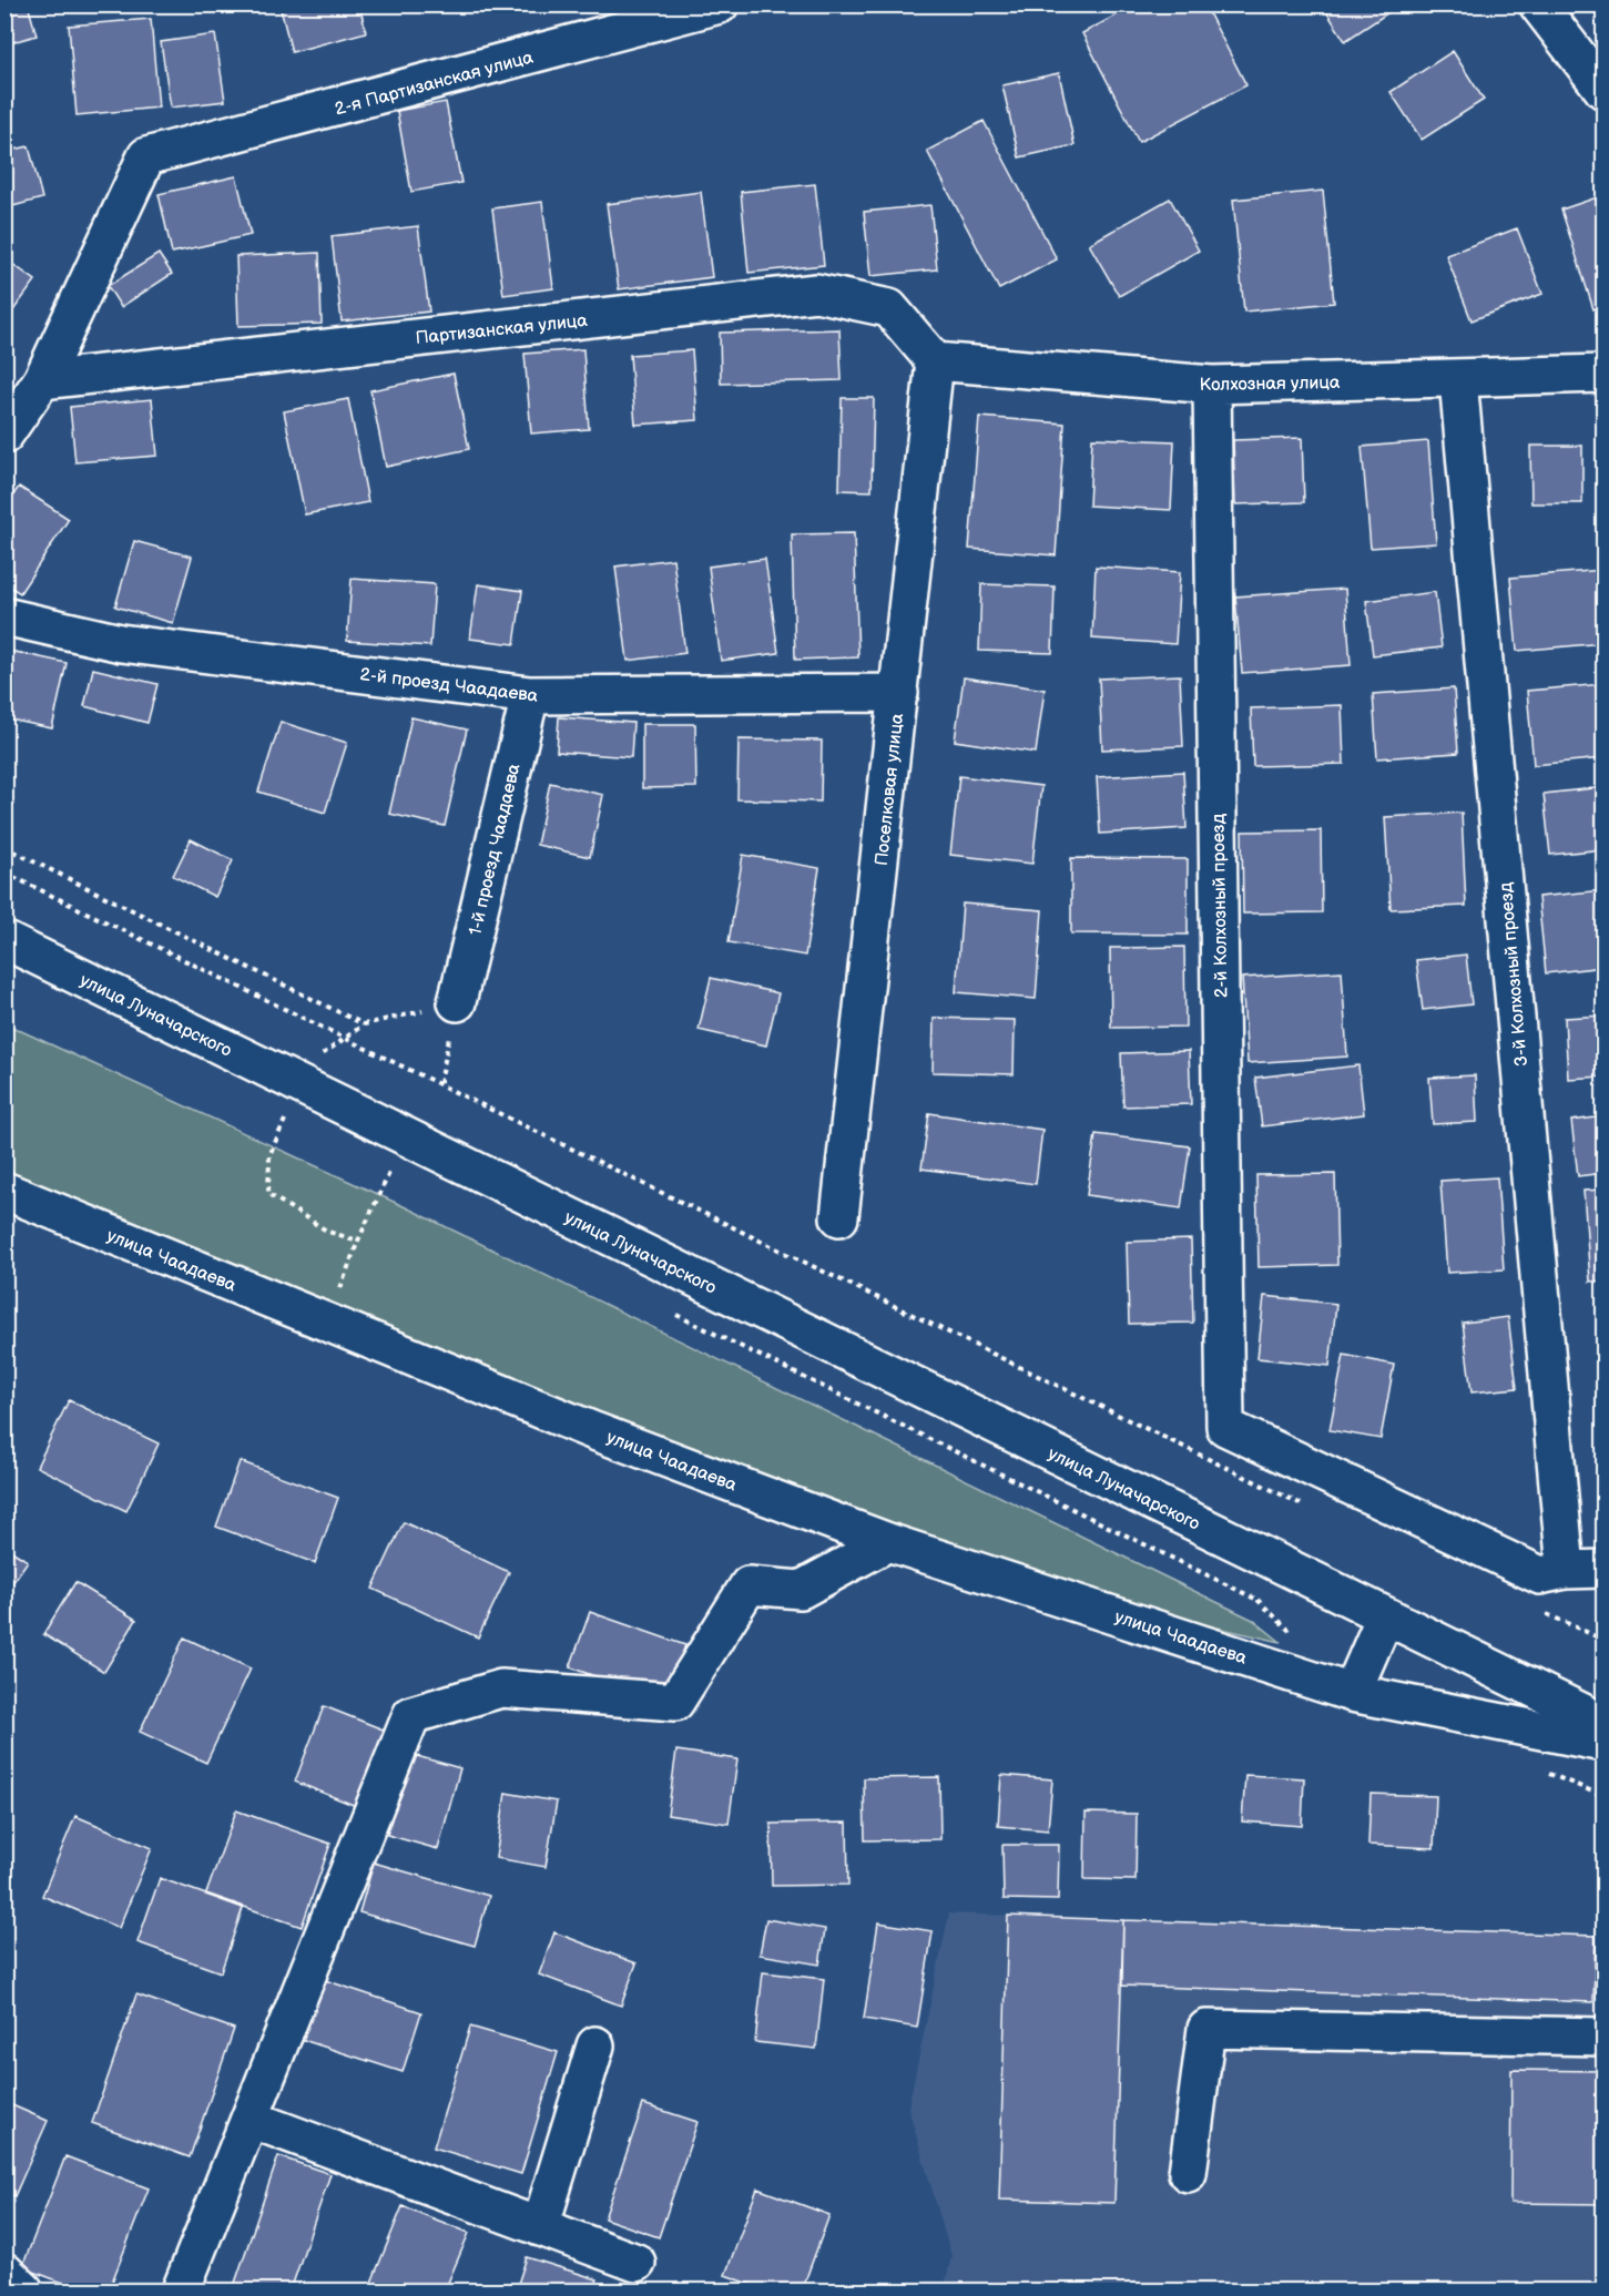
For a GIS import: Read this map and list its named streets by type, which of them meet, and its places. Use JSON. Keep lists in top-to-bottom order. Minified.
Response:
{"streets":{"street":["2-я Партизанская улица","Партизанская улица","Колхозная улица","2-й проезд Чаадаева","Поселковая улица","1-й проезд Чаадаева","2-й Колхозный проезд","3-й Колхозный проезд","улица Луначарского","улица Чаадаева"]},"crossings":[["2-я Партизанская улица","Партизанская улица"],["Партизанская улица","Колхозная улица"],["Партизанская улица","Поселковая улица"],["Колхозная улица","Поселковая улица"],["Колхозная улица","2-й Колхозный проезд"],["Колхозная улица","3-й Колхозный проезд"],["2-й проезд Чаадаева","Поселковая улица"],["2-й проезд Чаадаева","1-й проезд Чаадаева"],["2-й Колхозный проезд","3-й Колхозный проезд"]]}
